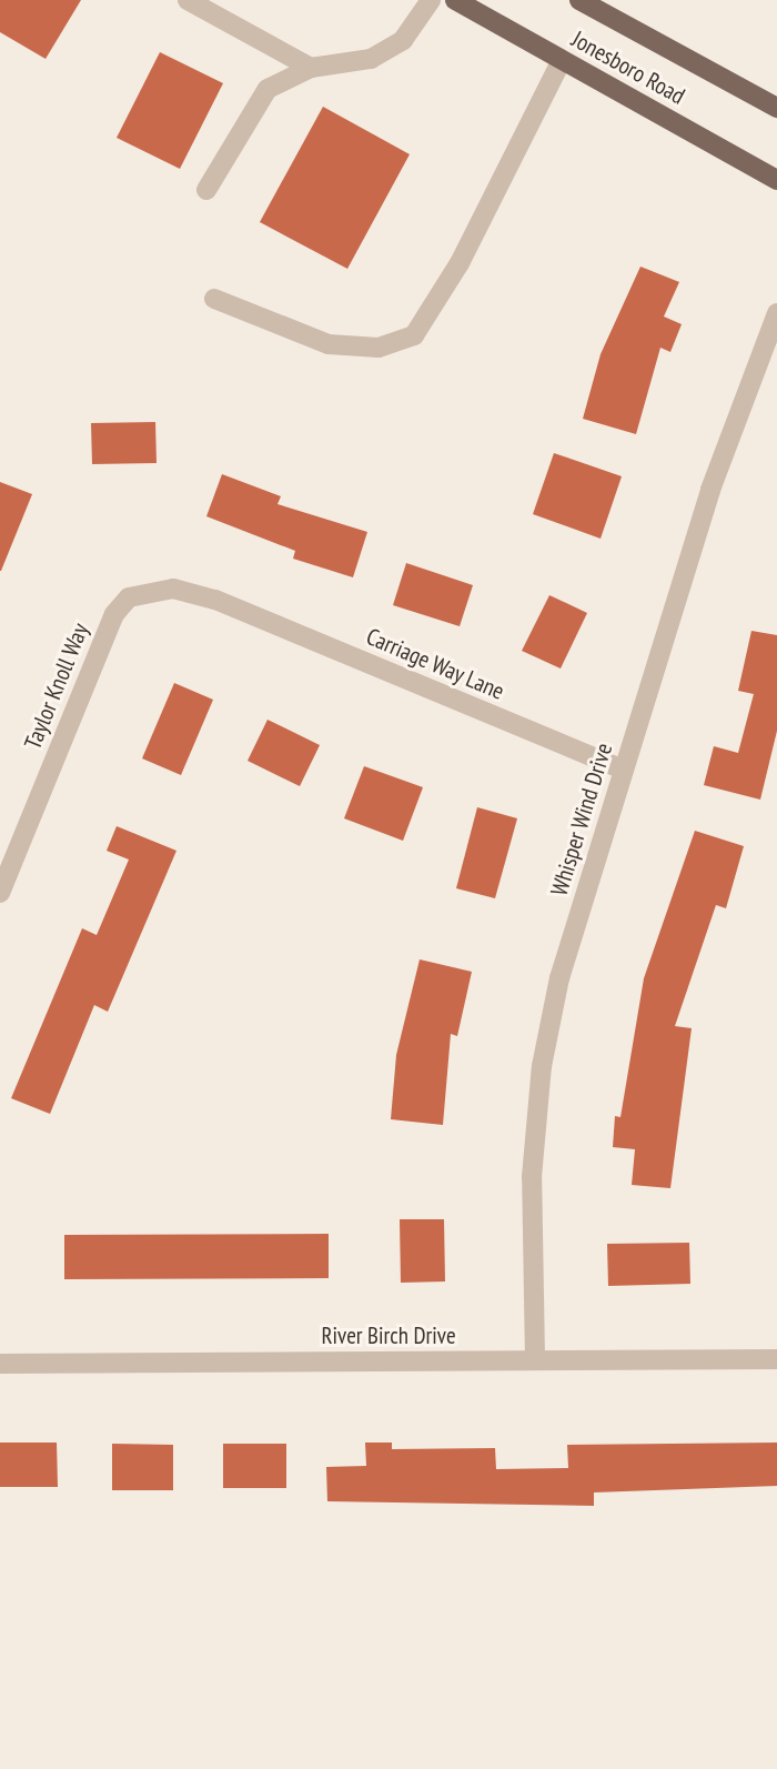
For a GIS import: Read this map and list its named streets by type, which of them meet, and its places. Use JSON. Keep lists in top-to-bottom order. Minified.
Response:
{"streets":{"main road":["Jonesboro Road"],"street":["Carriage Way Lane","Taylor Knoll Way","Whisper Wind Drive","River Birch Drive"]},"crossings":[["Carriage Way Lane","Taylor Knoll Way"],["Carriage Way Lane","Whisper Wind Drive"],["Whisper Wind Drive","River Birch Drive"]]}
